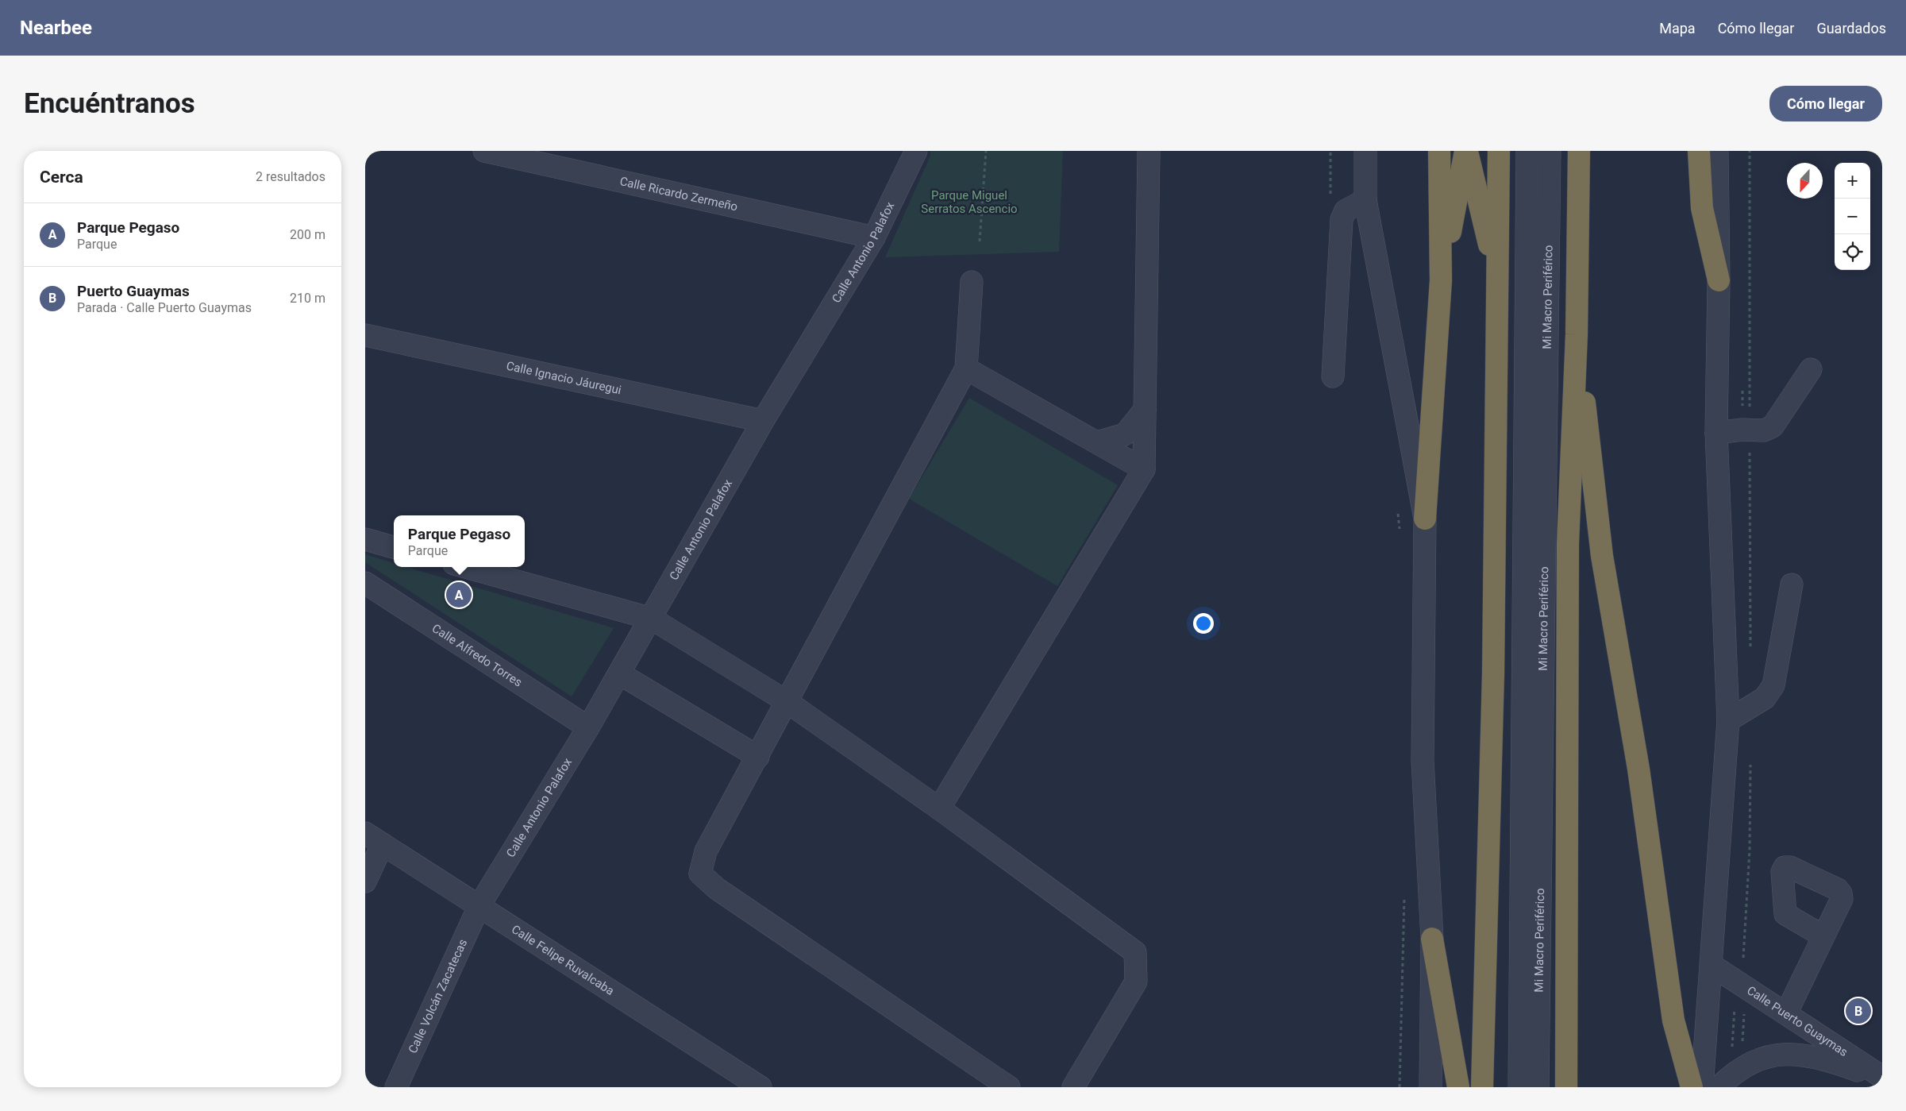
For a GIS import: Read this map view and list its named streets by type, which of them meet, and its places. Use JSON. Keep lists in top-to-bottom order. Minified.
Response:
{"streets":{"street":["Calle Ricardo Zermeño","Calle Antonio Palafox","Mi Macro Periférico","Calle Ignacio Jáuregui","Calle Alfredo Torres","Calle Felipe Ruvalcaba","Calle Volcán Zacatecas","Calle Puerto Guaymas"]},"crossings":[["Calle Ricardo Zermeño","Calle Antonio Palafox"],["Calle Antonio Palafox","Calle Ignacio Jáuregui"],["Calle Antonio Palafox","Calle Alfredo Torres"],["Calle Antonio Palafox","Calle Felipe Ruvalcaba"],["Calle Antonio Palafox","Calle Volcán Zacatecas"],["Calle Felipe Ruvalcaba","Calle Volcán Zacatecas"]],"parks":["Parque Miguel Serratos Ascencio"],"north":"bottom","page":{"header":"Nearbee","nav":["Mapa","Cómo llegar","Guardados"],"buttons":"Cómo llegar","title":"Encuéntranos","heading":["Cerca","2 resultados"],"map_buttons":["+","−"],"list":[{"mark":"A","name":"Parque Pegaso","note":"Parque","value":"200 m"},{"mark":"B","name":"Puerto Guaymas","note":"Parada · Calle Puerto Guaymas","value":"210 m"}],"popup":["Parque Pegaso","Parque"],"pins":["A","B"]}}
